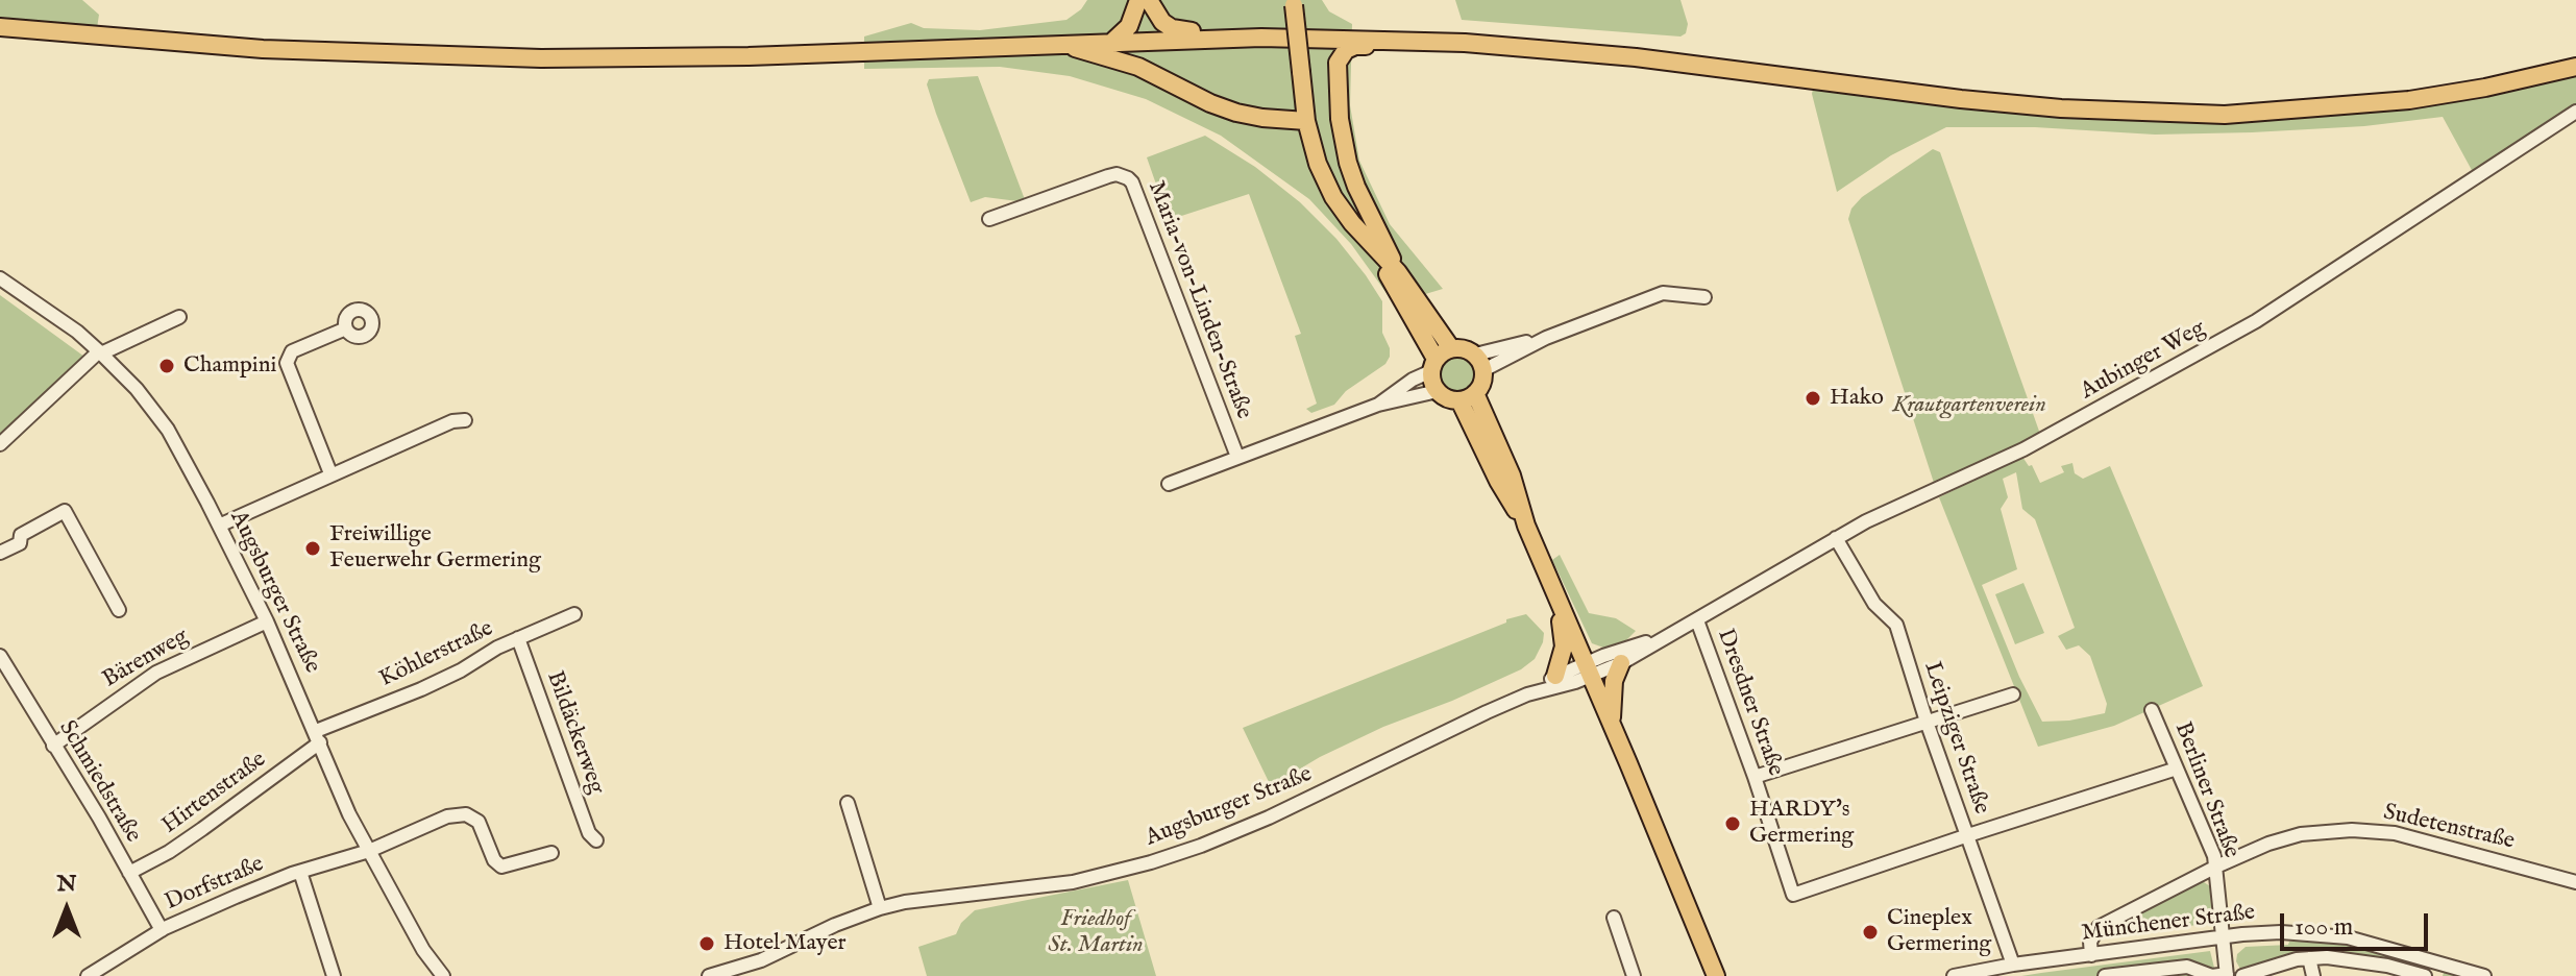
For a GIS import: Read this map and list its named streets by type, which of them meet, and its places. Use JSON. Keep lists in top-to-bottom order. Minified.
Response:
{"streets":{"street":["Maria-von-Linden-Straße","Aubinger Weg","Augsburger Straße","Köhlerstraße","Bärenweg","Dresdner Straße","Bildäckerweg","Leipziger Straße","Schmiedstraße","Berliner Straße","Hirtenstraße","Sudetenstraße","Dorfstraße","Münchener Straße"]},"crossings":[["Aubinger Weg","Augsburger Straße"],["Aubinger Weg","Dresdner Straße"],["Aubinger Weg","Leipziger Straße"],["Augsburger Straße","Köhlerstraße"],["Augsburger Straße","Bärenweg"],["Augsburger Straße","Hirtenstraße"],["Augsburger Straße","Dorfstraße"],["Köhlerstraße","Bildäckerweg"],["Köhlerstraße","Hirtenstraße"],["Bärenweg","Schmiedstraße"],["Dresdner Straße","Leipziger Straße"],["Leipziger Straße","Münchener Straße"],["Schmiedstraße","Hirtenstraße"],["Schmiedstraße","Dorfstraße"],["Berliner Straße","Sudetenstraße"],["Berliner Straße","Münchener Straße"],["Sudetenstraße","Münchener Straße"]],"parks":["Krautgartenverein","Friedhof St. Martin"],"places":["Champini","Hako","Freiwillige Feuerwehr Germering","HARDY's Germering","Cineplex Germering","Hotel Mayer"],"scale_bar":"100 m","north":"top"}
